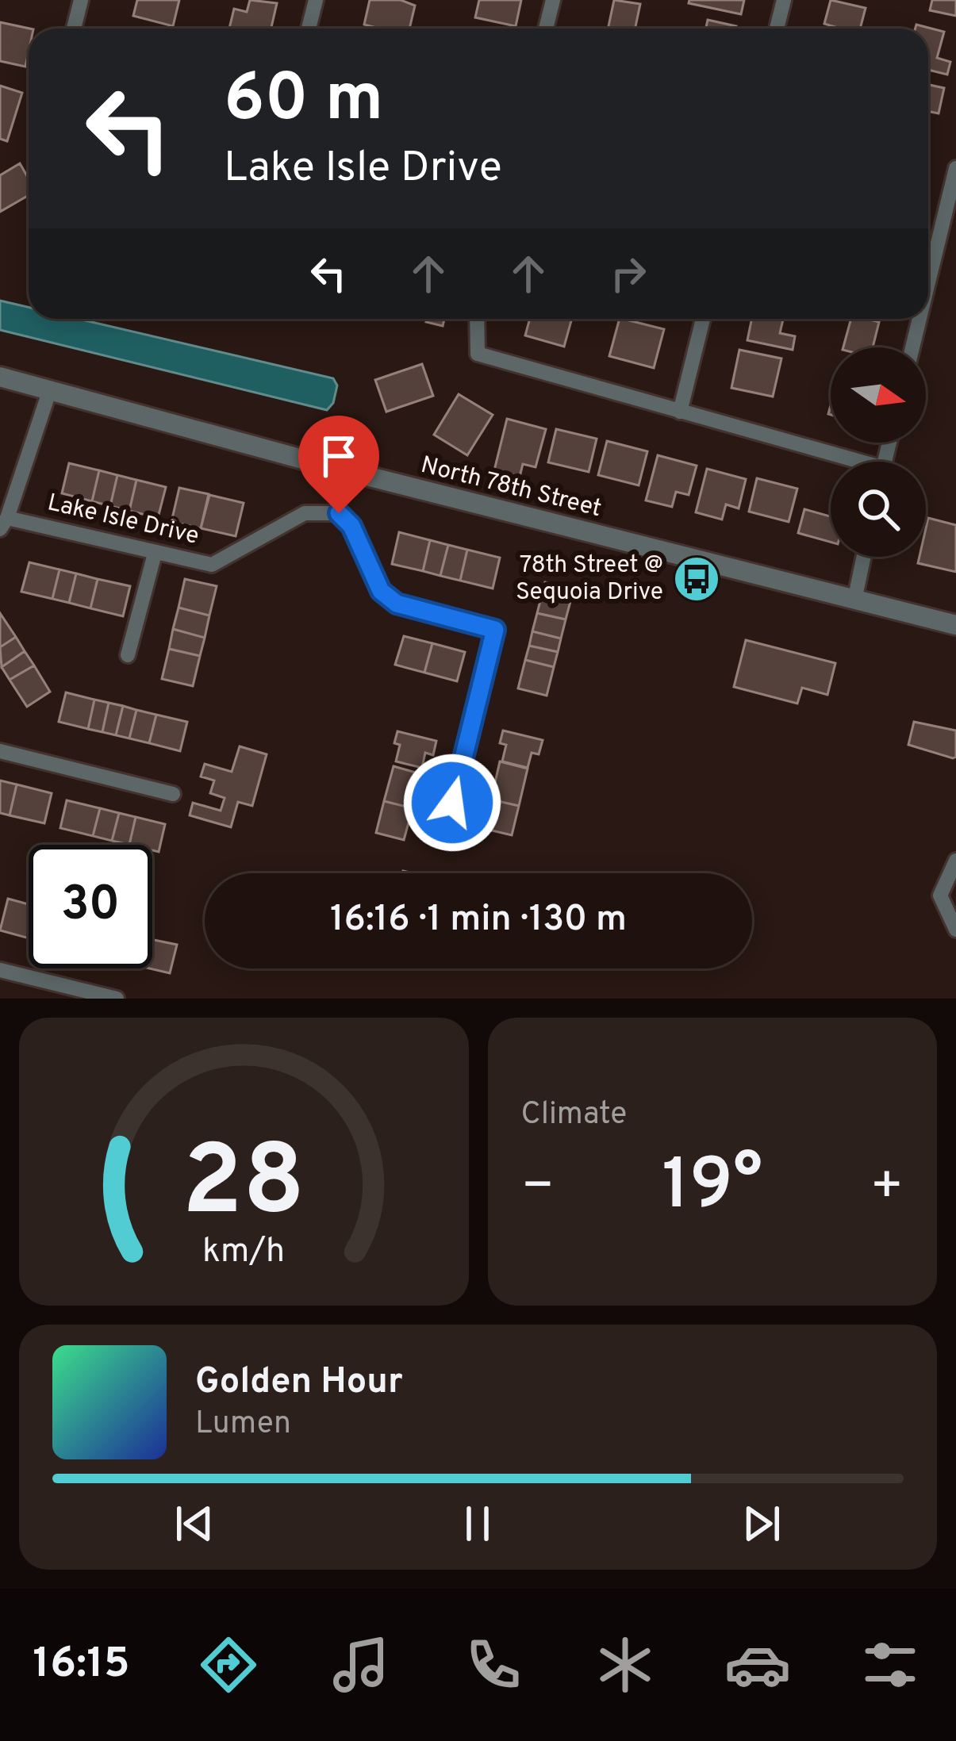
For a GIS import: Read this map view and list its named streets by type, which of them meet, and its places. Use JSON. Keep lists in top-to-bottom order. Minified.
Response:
{"streets":{"street":["North 78th Street","Lake Isle Drive"]},"places":{"bus stop":["78th Street @ Sequoia Drive"]},"north":"right","page":{"turn":["60 m","Lake Isle Drive"],"limit":"30","trip":"16:16 · 1 min · 130 m","tile":"Climate","heat":["−","19°","+"],"song":["Golden Hour","Lumen"],"tabs":"16:15","gauge":["28","km/h"]}}
